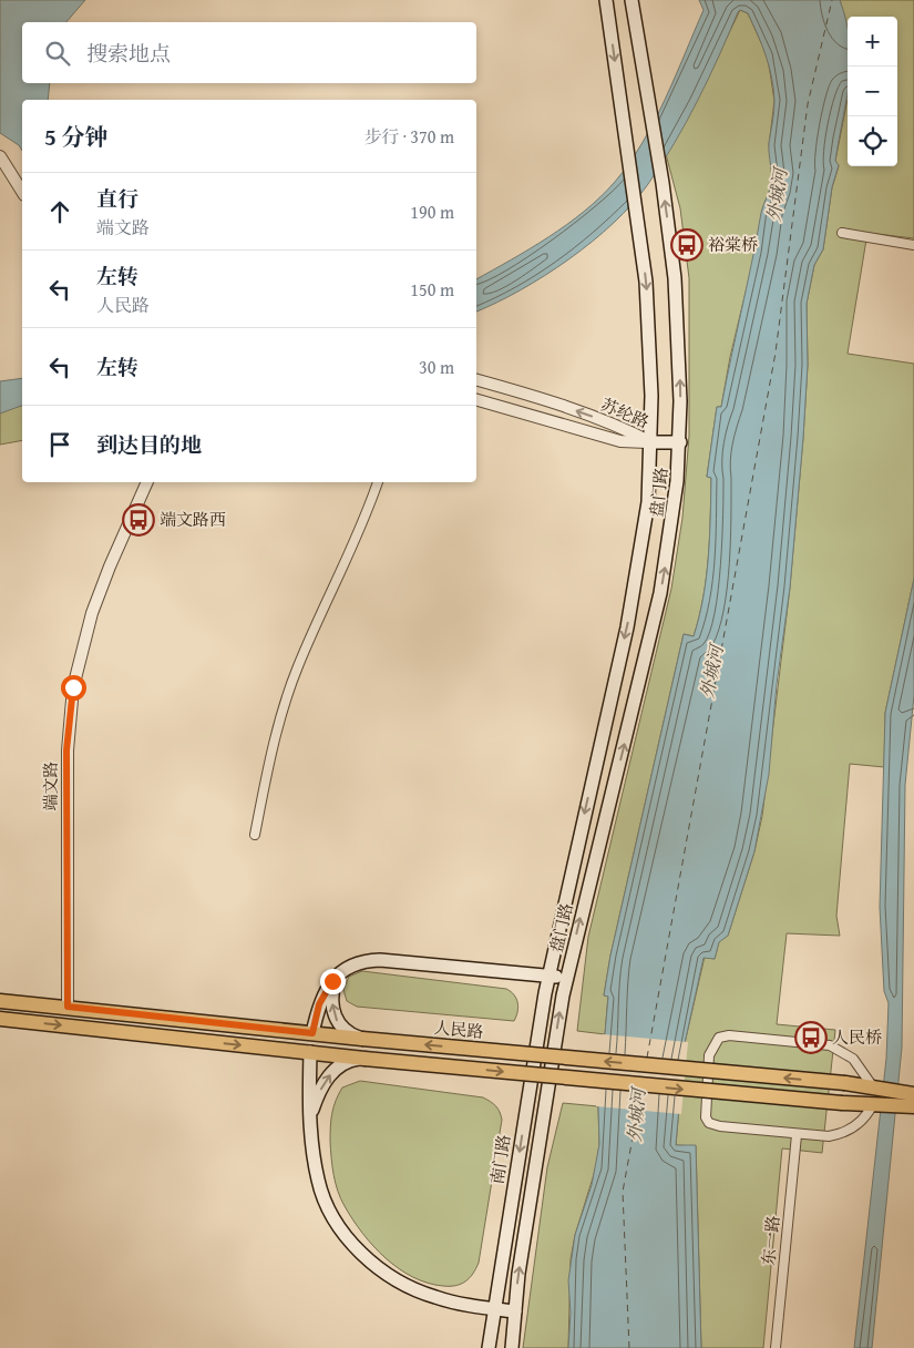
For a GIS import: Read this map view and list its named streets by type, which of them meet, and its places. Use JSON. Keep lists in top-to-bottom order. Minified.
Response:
{"streets":{"main road":["盘门路","人民路","南门路"],"street":["苏纶路","端文路","东一路"]},"crossings":[["苏纶路","盘门路"],["盘门路","南门路"],["端文路","人民路"]],"water":["外城河"],"places":{"bus stop":["裕棠桥","端文路西","人民桥"]},"page":{"map_buttons":["+","−"],"search":"搜索地点","heading":["5 分钟","步行 · 370 m"],"list":[["直行","端文路","190 m"],["左转","人民路","150 m"],["左转","30 m"],"到达目的地"]}}
